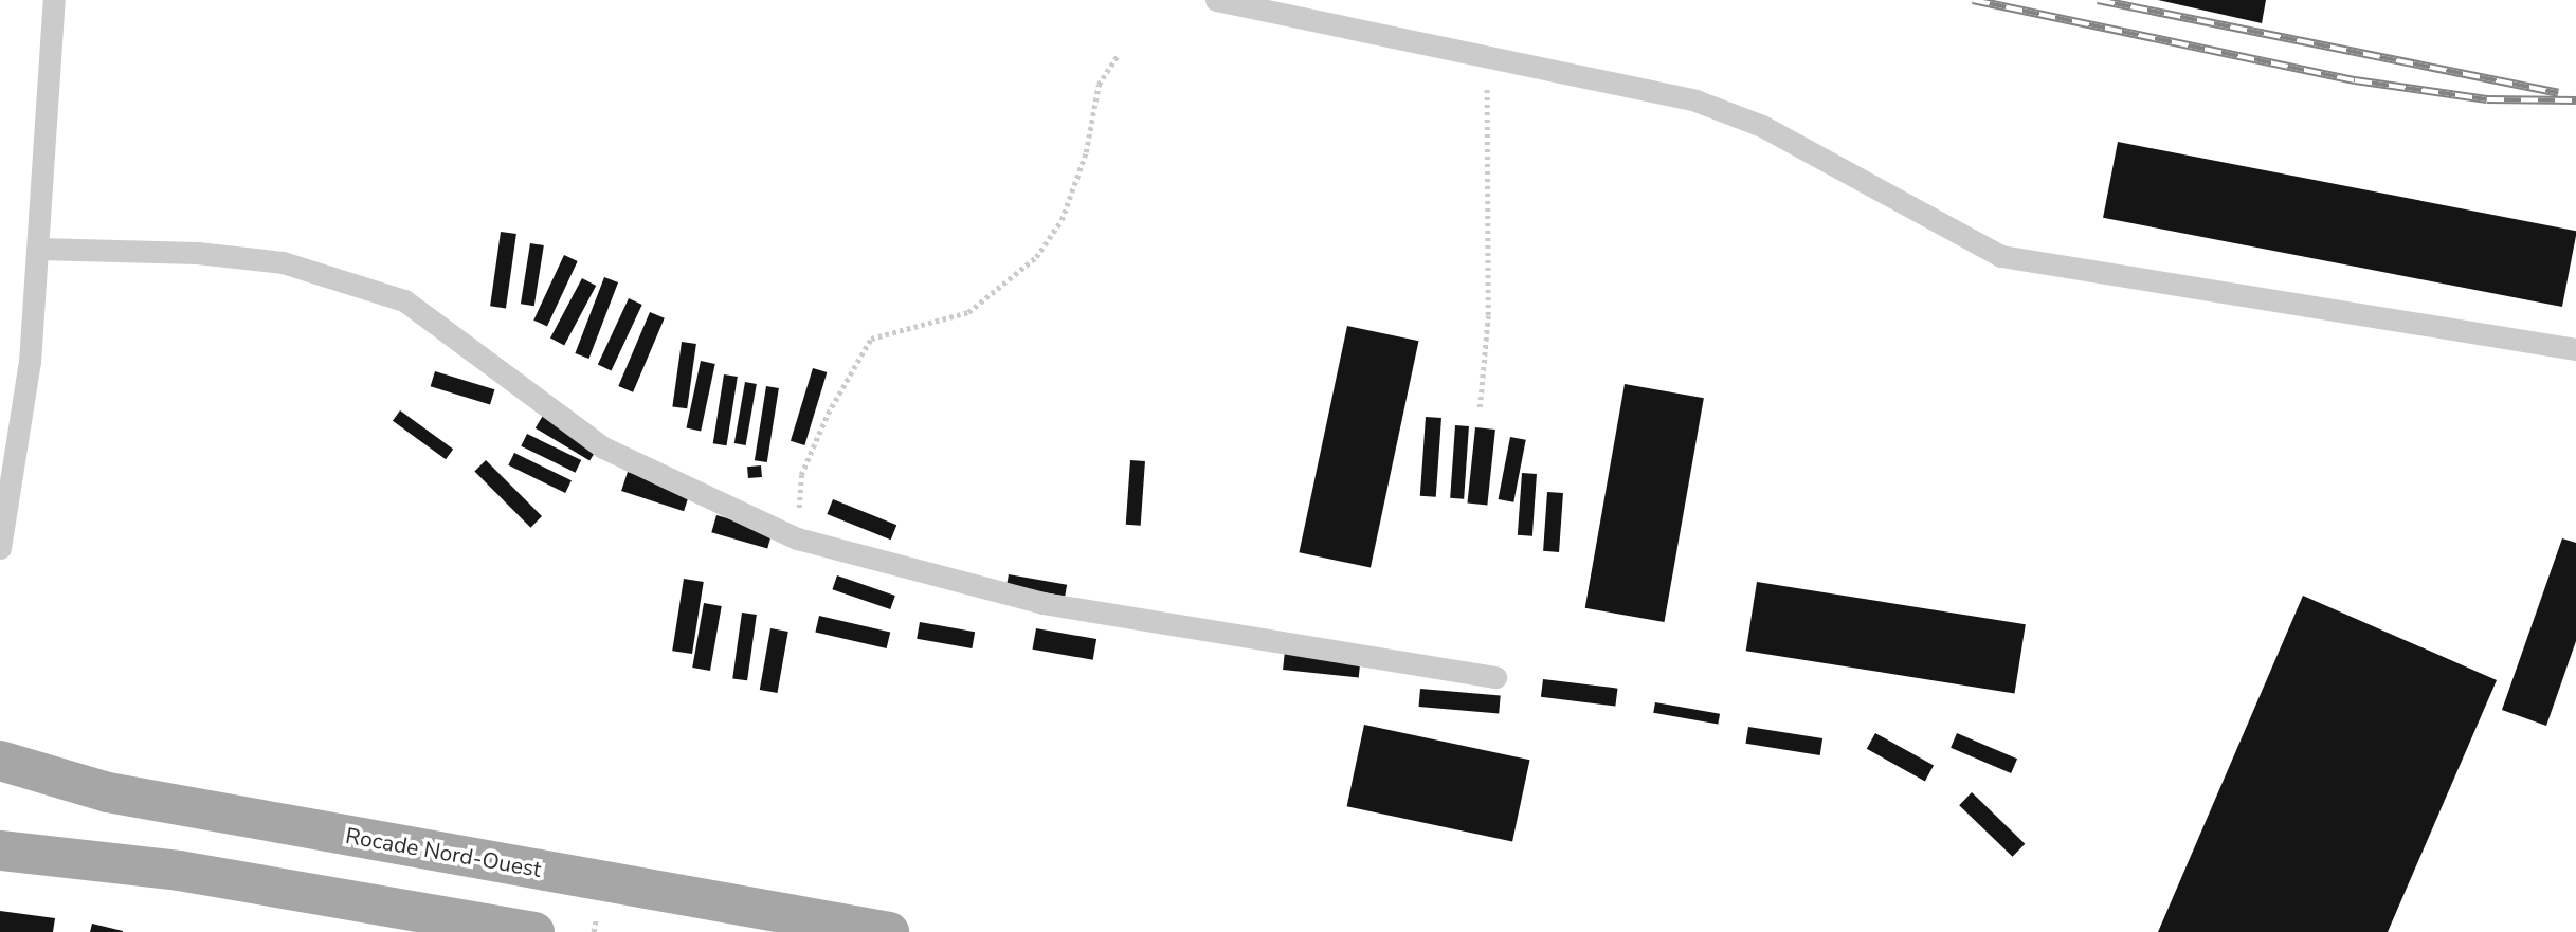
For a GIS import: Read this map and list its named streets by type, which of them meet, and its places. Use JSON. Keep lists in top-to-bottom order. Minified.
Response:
{"streets":{"main road":["Rocade Nord-Ouest"]}}
